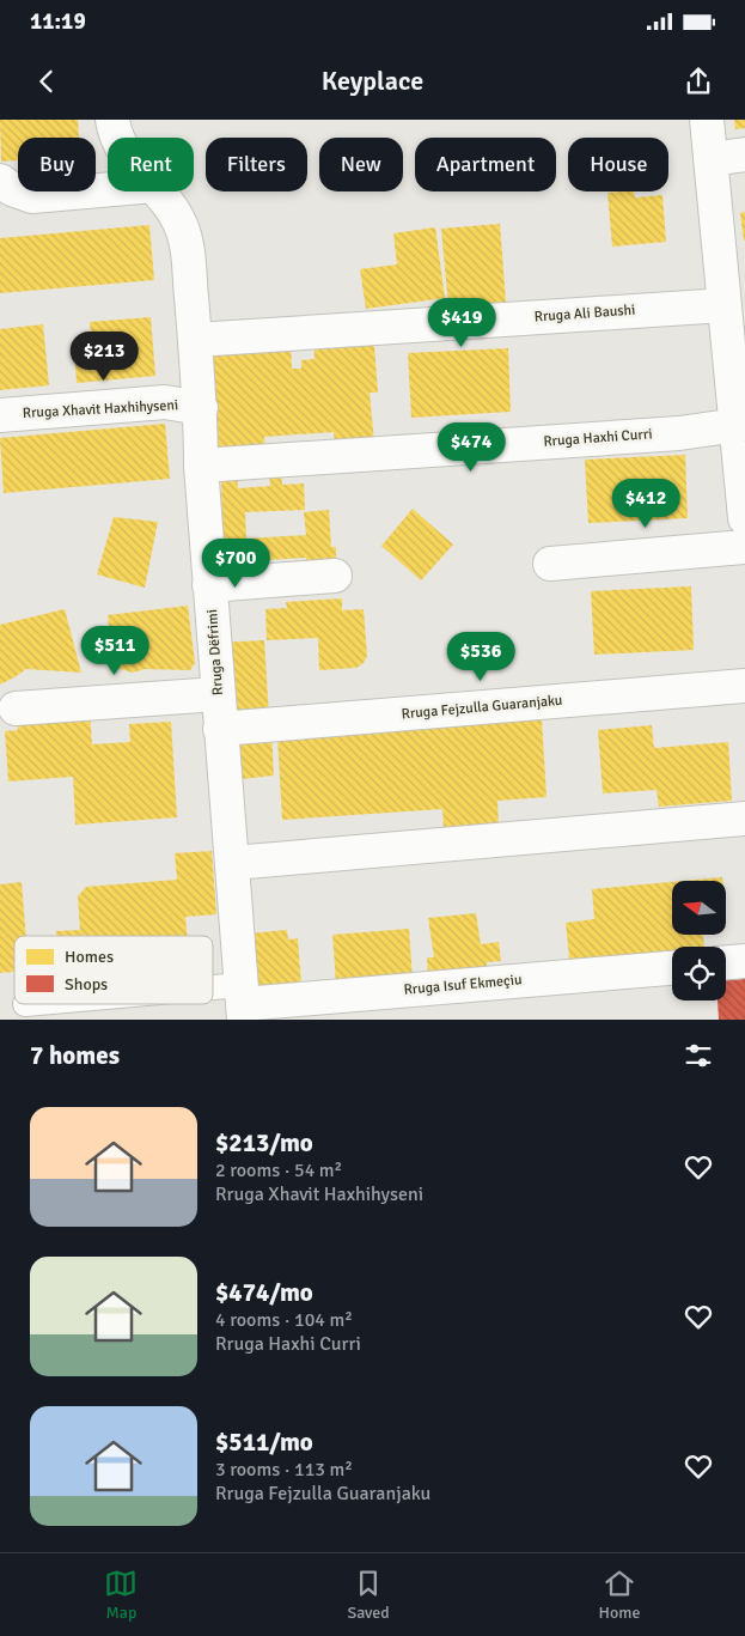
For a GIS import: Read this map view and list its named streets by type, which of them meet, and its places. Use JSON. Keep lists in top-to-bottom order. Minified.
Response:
{"streets":{"street":["Rruga Ali Baushi","Rruga Xhavit Haxhihyseni","Rruga Haxhi Curri","Rruga Dëfrimi","Rruga Fejzulla Guaranjaku","Rruga Isuf Ekmeçiu"]},"crossings":[["Rruga Ali Baushi","Rruga Dëfrimi"],["Rruga Xhavit Haxhihyseni","Rruga Dëfrimi"],["Rruga Haxhi Curri","Rruga Dëfrimi"],["Rruga Dëfrimi","Rruga Fejzulla Guaranjaku"],["Rruga Dëfrimi","Rruga Isuf Ekmeçiu"]],"legend":["Homes","Shops"],"north":"left","page":{"status":"11:19","header":"Keyplace","chip":["Buy","Rent","Filters","New","Apartment","House"],"price":["$419","$213","$474","$412","$700","$511","$536"],"heading":"7 homes","list":[{"name":"$213/mo","note":"2 rooms · 54 m² · Rruga Xhavit Haxhihyseni"},{"name":"$474/mo","note":"4 rooms · 104 m² · Rruga Haxhi Curri"},{"name":"$511/mo","note":"3 rooms · 113 m² · Rruga Fejzulla Guaranjaku"}],"tabs":["Map","Saved","Home"]}}
